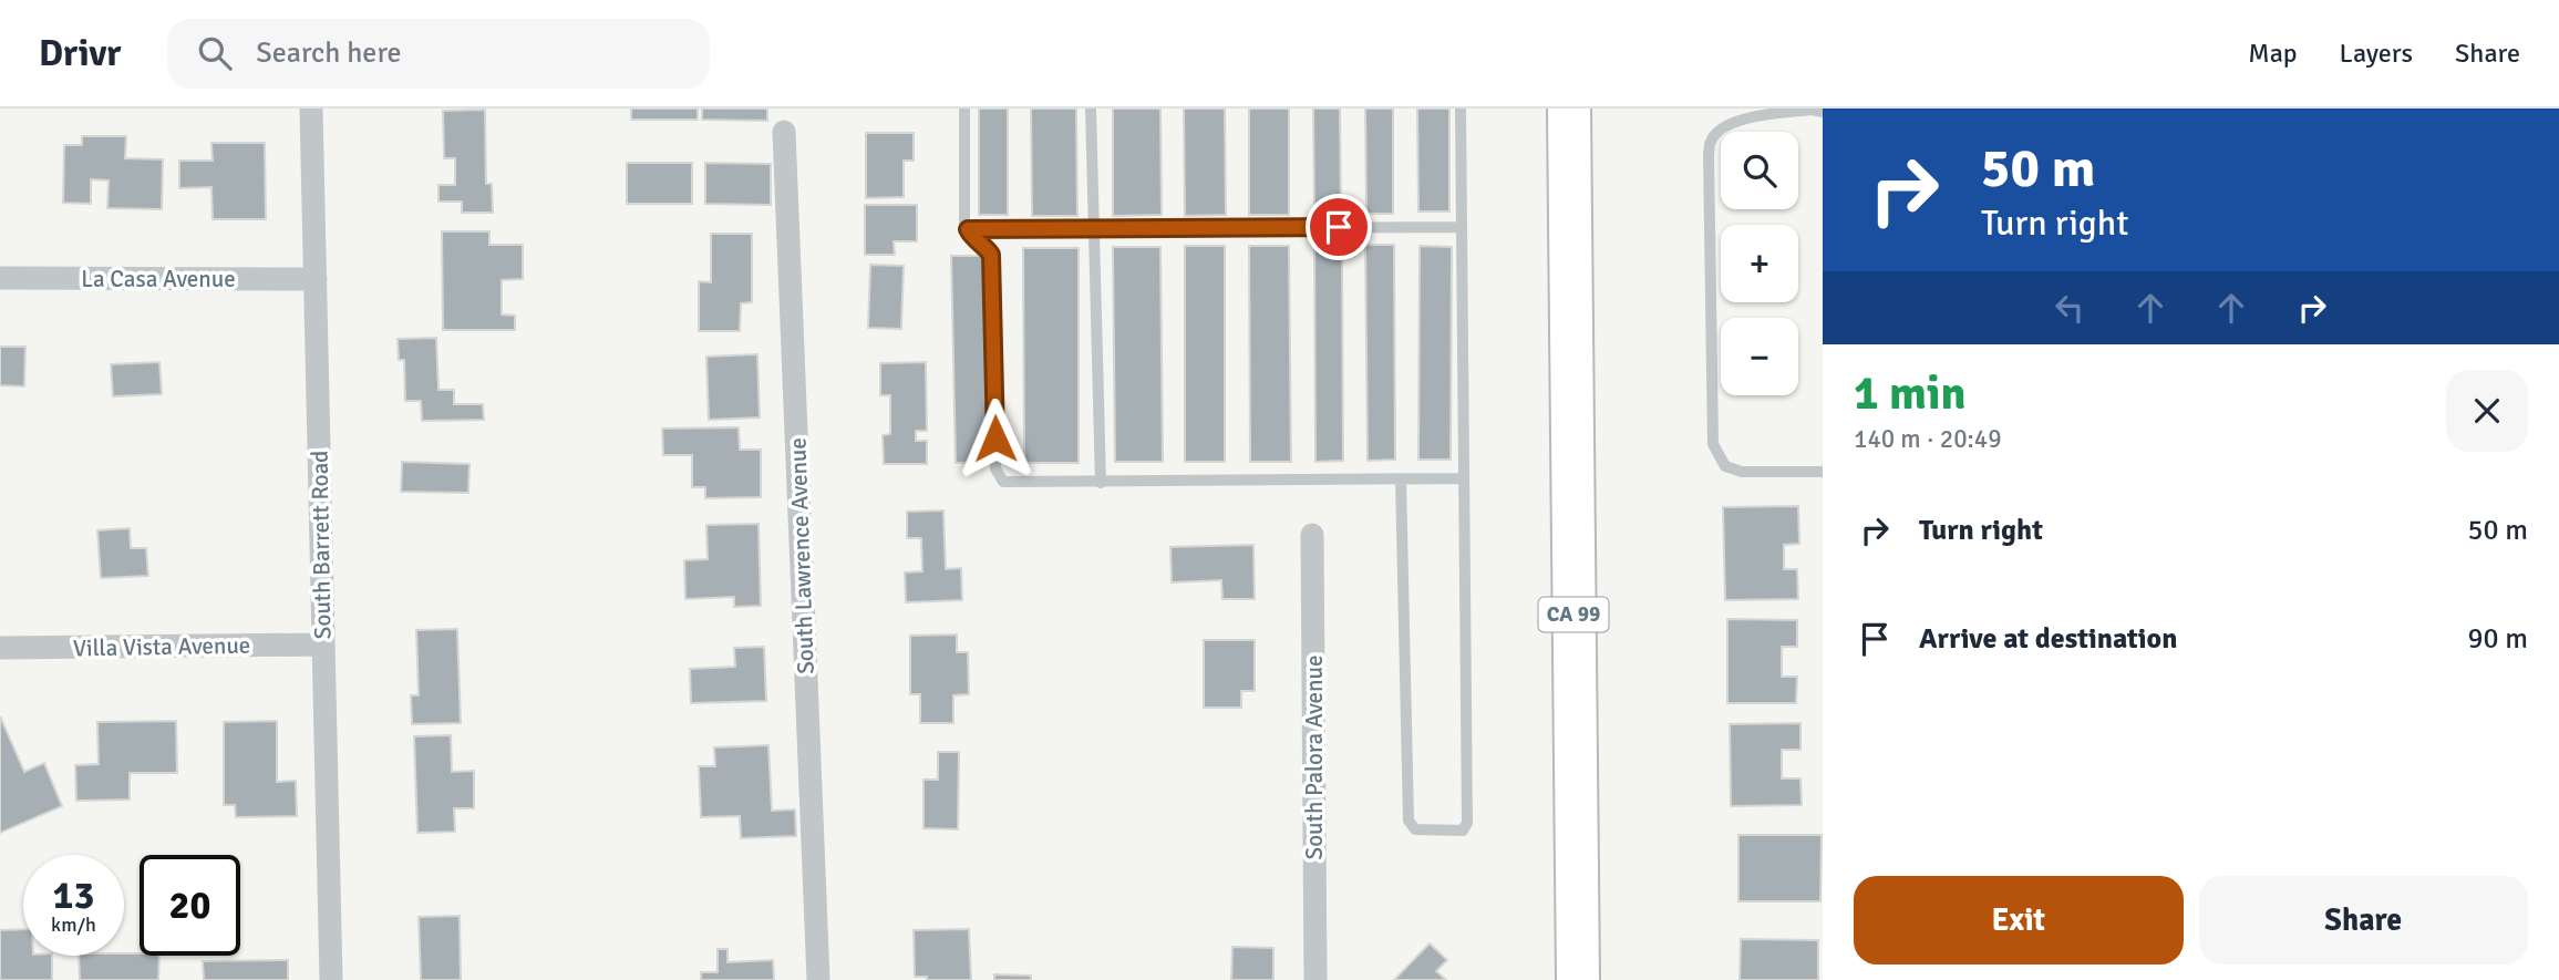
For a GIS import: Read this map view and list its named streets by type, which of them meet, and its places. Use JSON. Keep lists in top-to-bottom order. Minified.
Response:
{"streets":{"highway":["CA 99"],"street":["La Casa Avenue","South Barrett Road","South Lawrence Avenue","Villa Vista Avenue","South Palora Avenue"]},"crossings":[["La Casa Avenue","South Barrett Road"],["South Barrett Road","Villa Vista Avenue"]],"page":{"header":"Drivr","search":"Search here","nav":["Map","Layers","Share"],"turn":["50 m","Turn right"],"map_buttons":["+","−"],"heading":["1 min","140 m · 20:49"],"list":[{"name":"Turn right","value":"50 m"},{"name":"Arrive at destination","value":"90 m"}],"speed":"13 km/h","limit":"20","buttons":["Exit","Share"]}}
